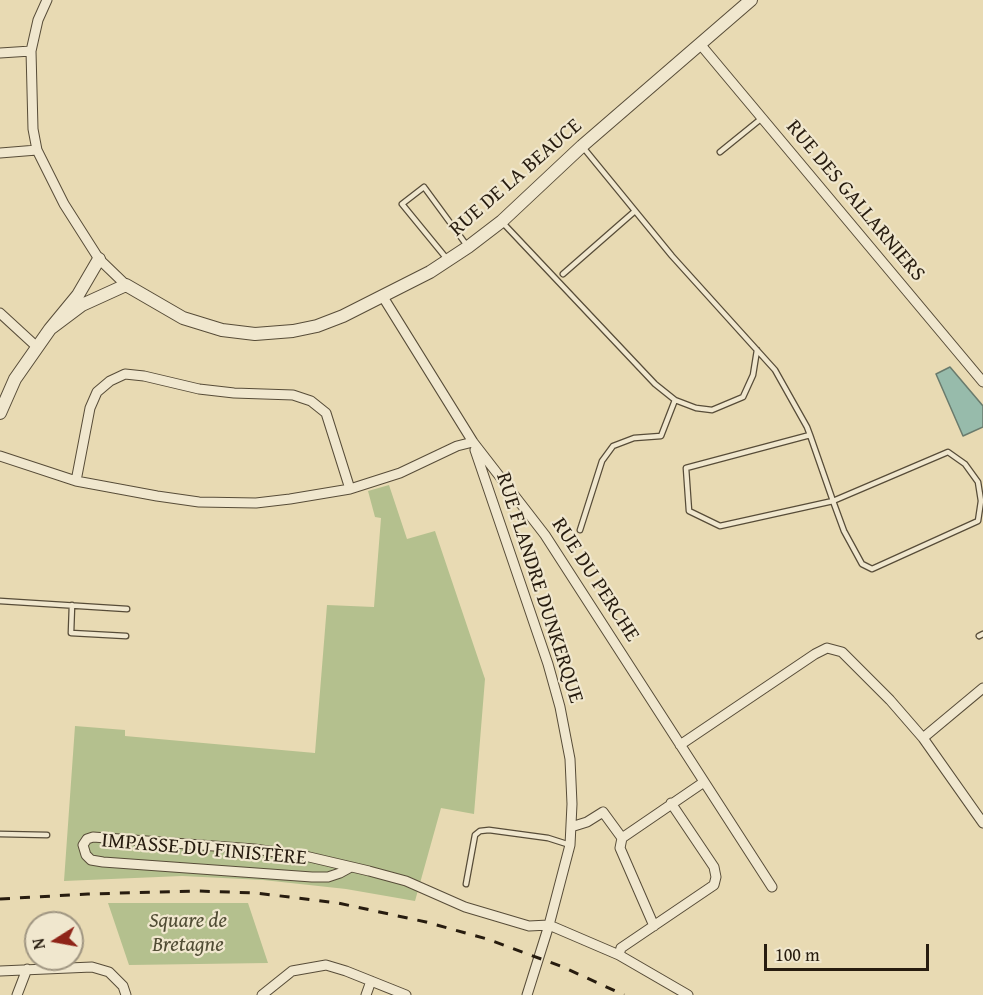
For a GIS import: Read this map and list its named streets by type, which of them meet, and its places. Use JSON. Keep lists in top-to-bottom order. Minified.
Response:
{"streets":{"street":["RUE DE LA BEAUCE","RUE DES GALLARNIERS","RUE DU PERCHE","RUE FLANDRE DUNKERQUE","IMPASSE DU FINISTÈRE"]},"crossings":[["RUE DE LA BEAUCE","RUE DES GALLARNIERS"],["RUE DE LA BEAUCE","RUE DU PERCHE"],["RUE DU PERCHE","RUE FLANDRE DUNKERQUE"],["RUE FLANDRE DUNKERQUE","IMPASSE DU FINISTÈRE"]],"parks":["Square de Bretagne"],"scale_bar":"100 m","north":"left"}
